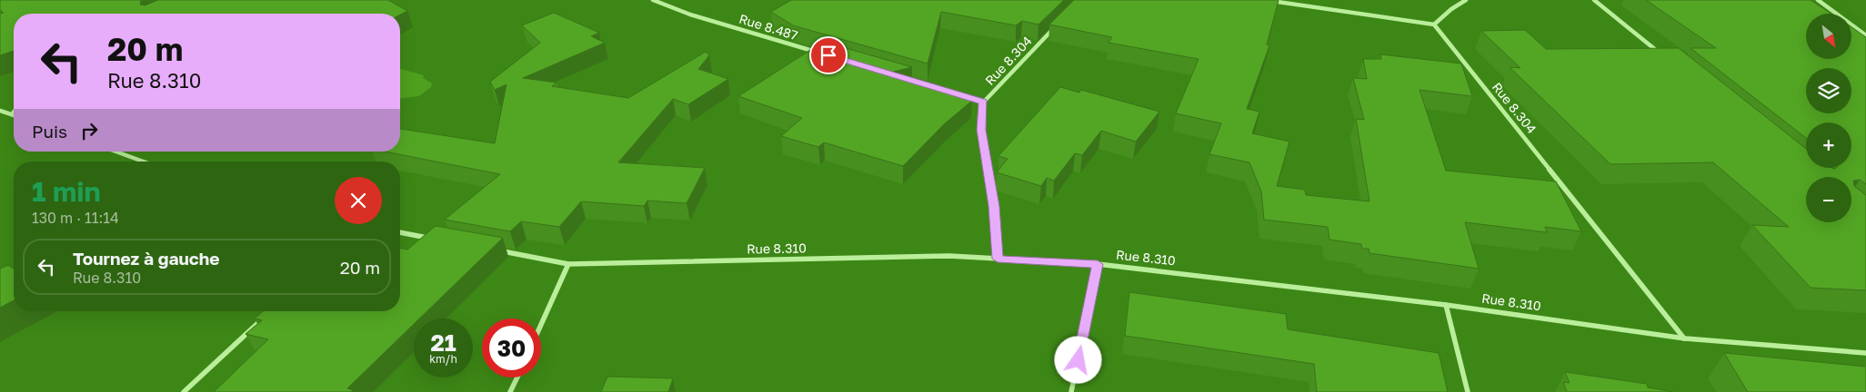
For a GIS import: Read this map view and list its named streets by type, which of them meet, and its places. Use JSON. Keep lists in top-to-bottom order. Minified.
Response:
{"streets":{"street":["Rue 8.487","Rue 8.304","Rue 8.310"]},"crossings":[["Rue 8.304","Rue 8.310"]],"north":"bottom right","page":{"map_buttons":["+","−"],"turn":["20 m","Rue 8.310"],"then":"Puis","heading":["1 min","130 m · 11:14"],"list":[{"name":"Tournez à gauche","note":"Rue 8.310","value":"20 m"}],"speed":"21 km/h","limit":"30"}}
